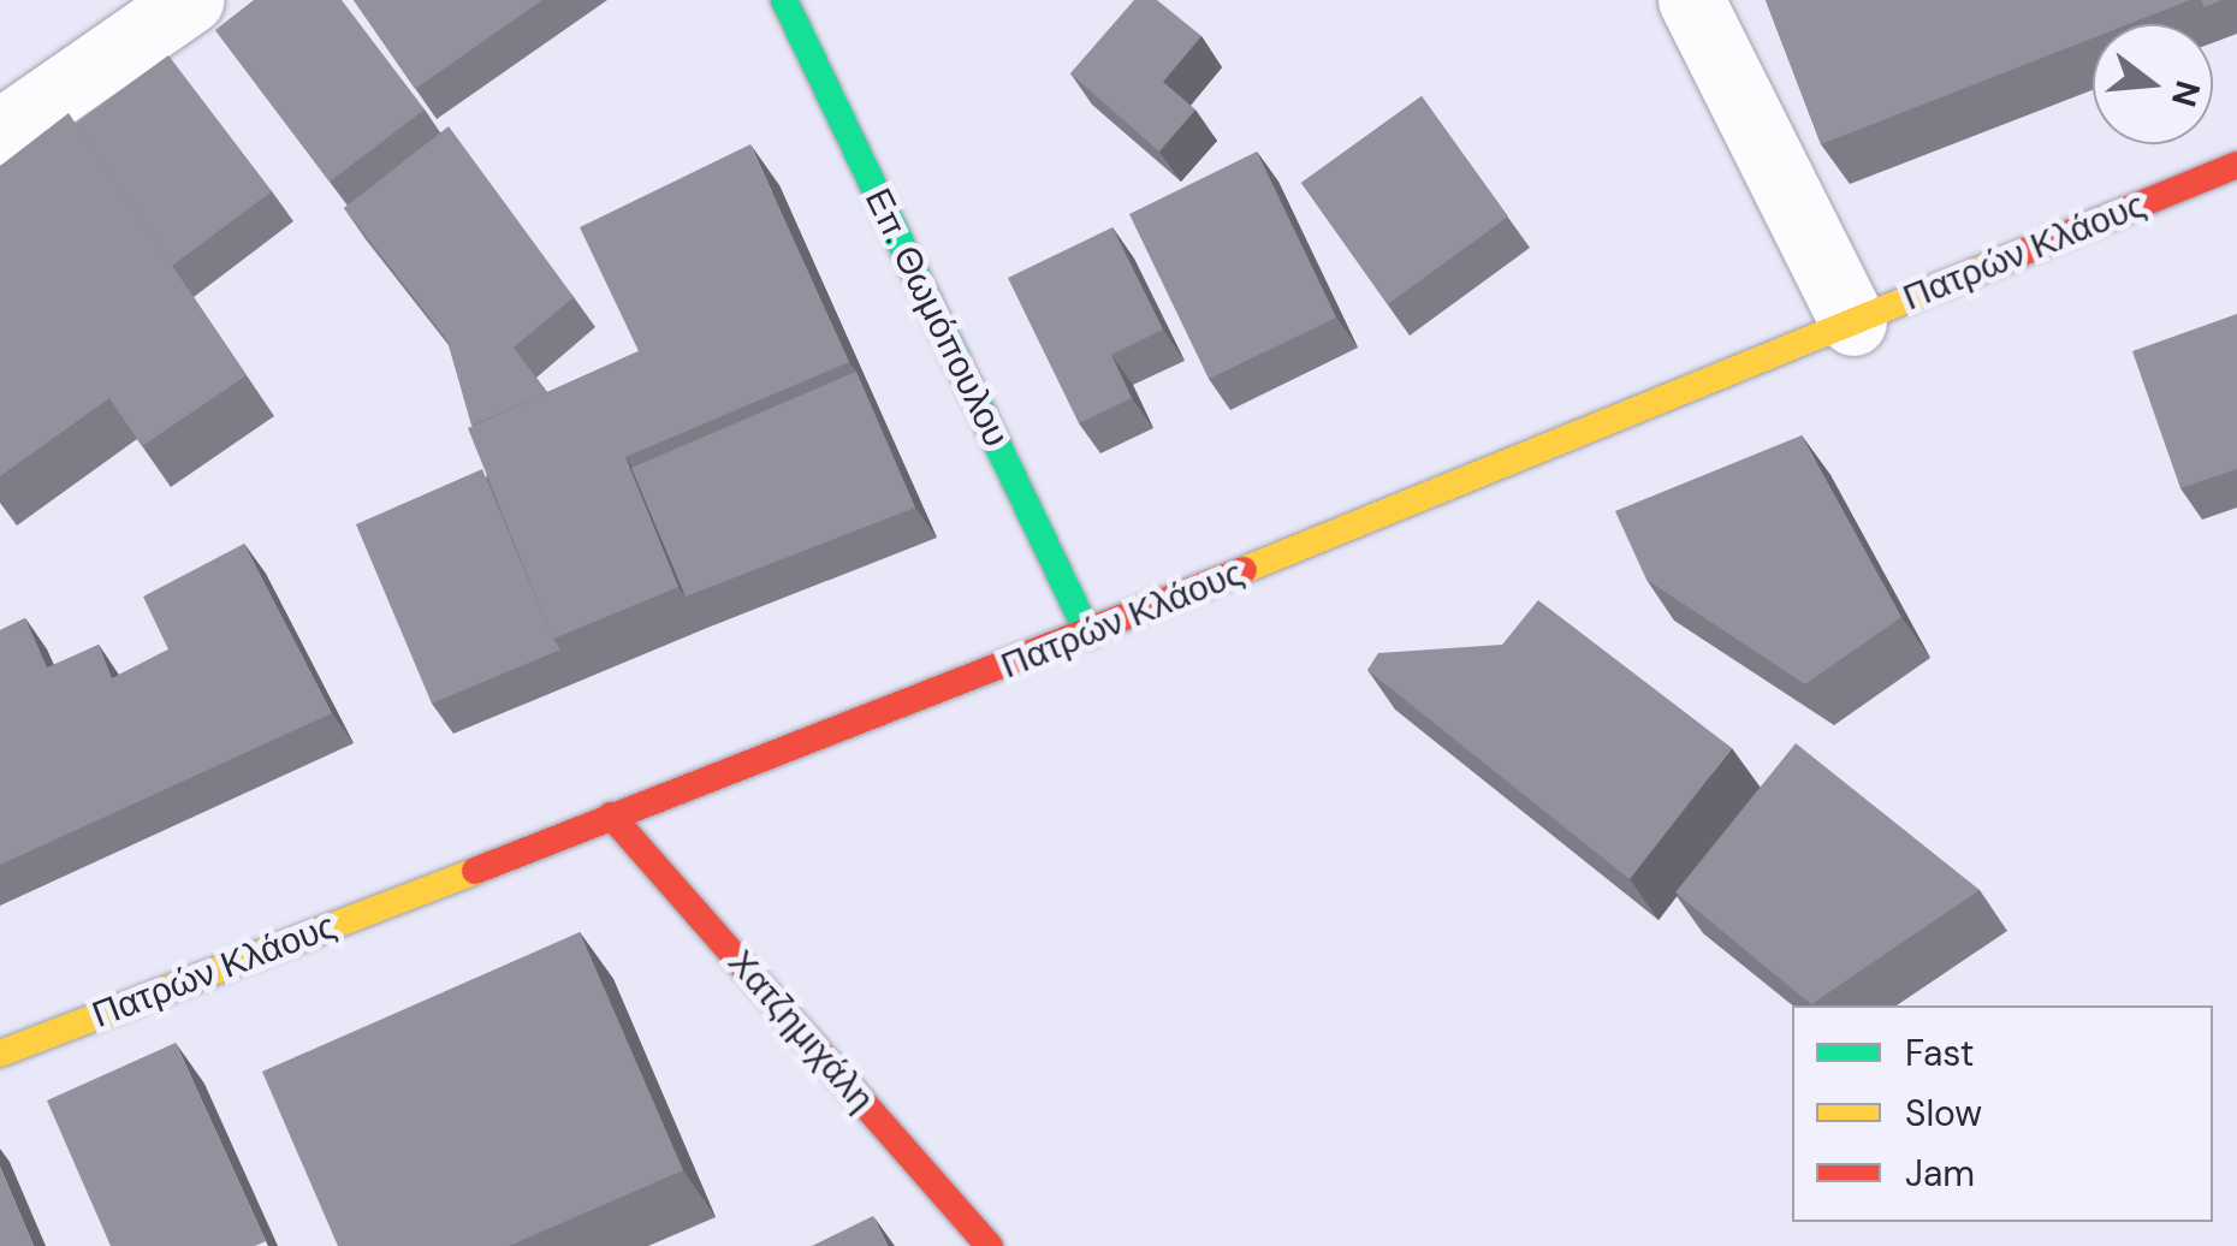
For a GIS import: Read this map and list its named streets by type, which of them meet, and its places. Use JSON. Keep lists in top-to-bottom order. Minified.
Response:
{"streets":{"main road":["Πατρών Κλάους","Επ. Θωμόπουλου","Χατζημιχάλη"]},"crossings":[["Πατρών Κλάους","Επ. Θωμόπουλου"],["Πατρών Κλάους","Χατζημιχάλη"]],"legend":["Fast","Slow","Jam"],"north":"right"}
